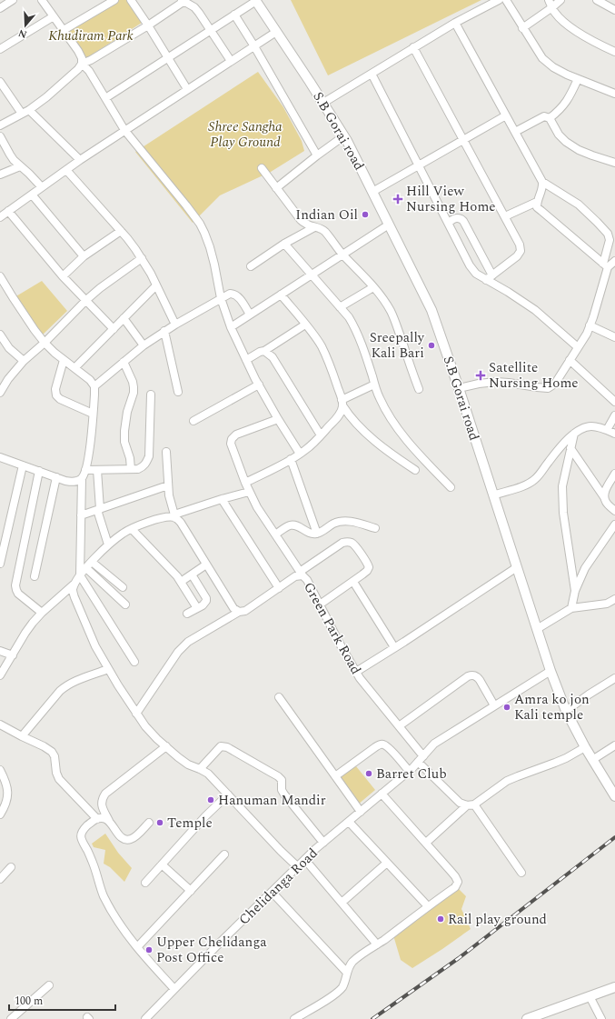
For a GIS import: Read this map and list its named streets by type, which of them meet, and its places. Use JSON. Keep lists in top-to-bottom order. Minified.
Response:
{"streets":{"street":["S.B Gorai road","Green Park Road","Chelidanga Road"]},"crossings":[["S.B Gorai road","Chelidanga Road"],["Green Park Road","Chelidanga Road"]],"parks":["Khudiram Park","Shree Sangha Play Ground"],"places":{"health":["Hill View Nursing Home","Satellite Nursing Home"],"other":["Indian Oil","Sreepally Kali Bari","Amra ko jon Kali temple","Barret Club","Hanuman Mandir","Temple","Rail play ground","Upper Chelidanga Post Office"]},"scale_bar":"100 m","north":"bottom"}
